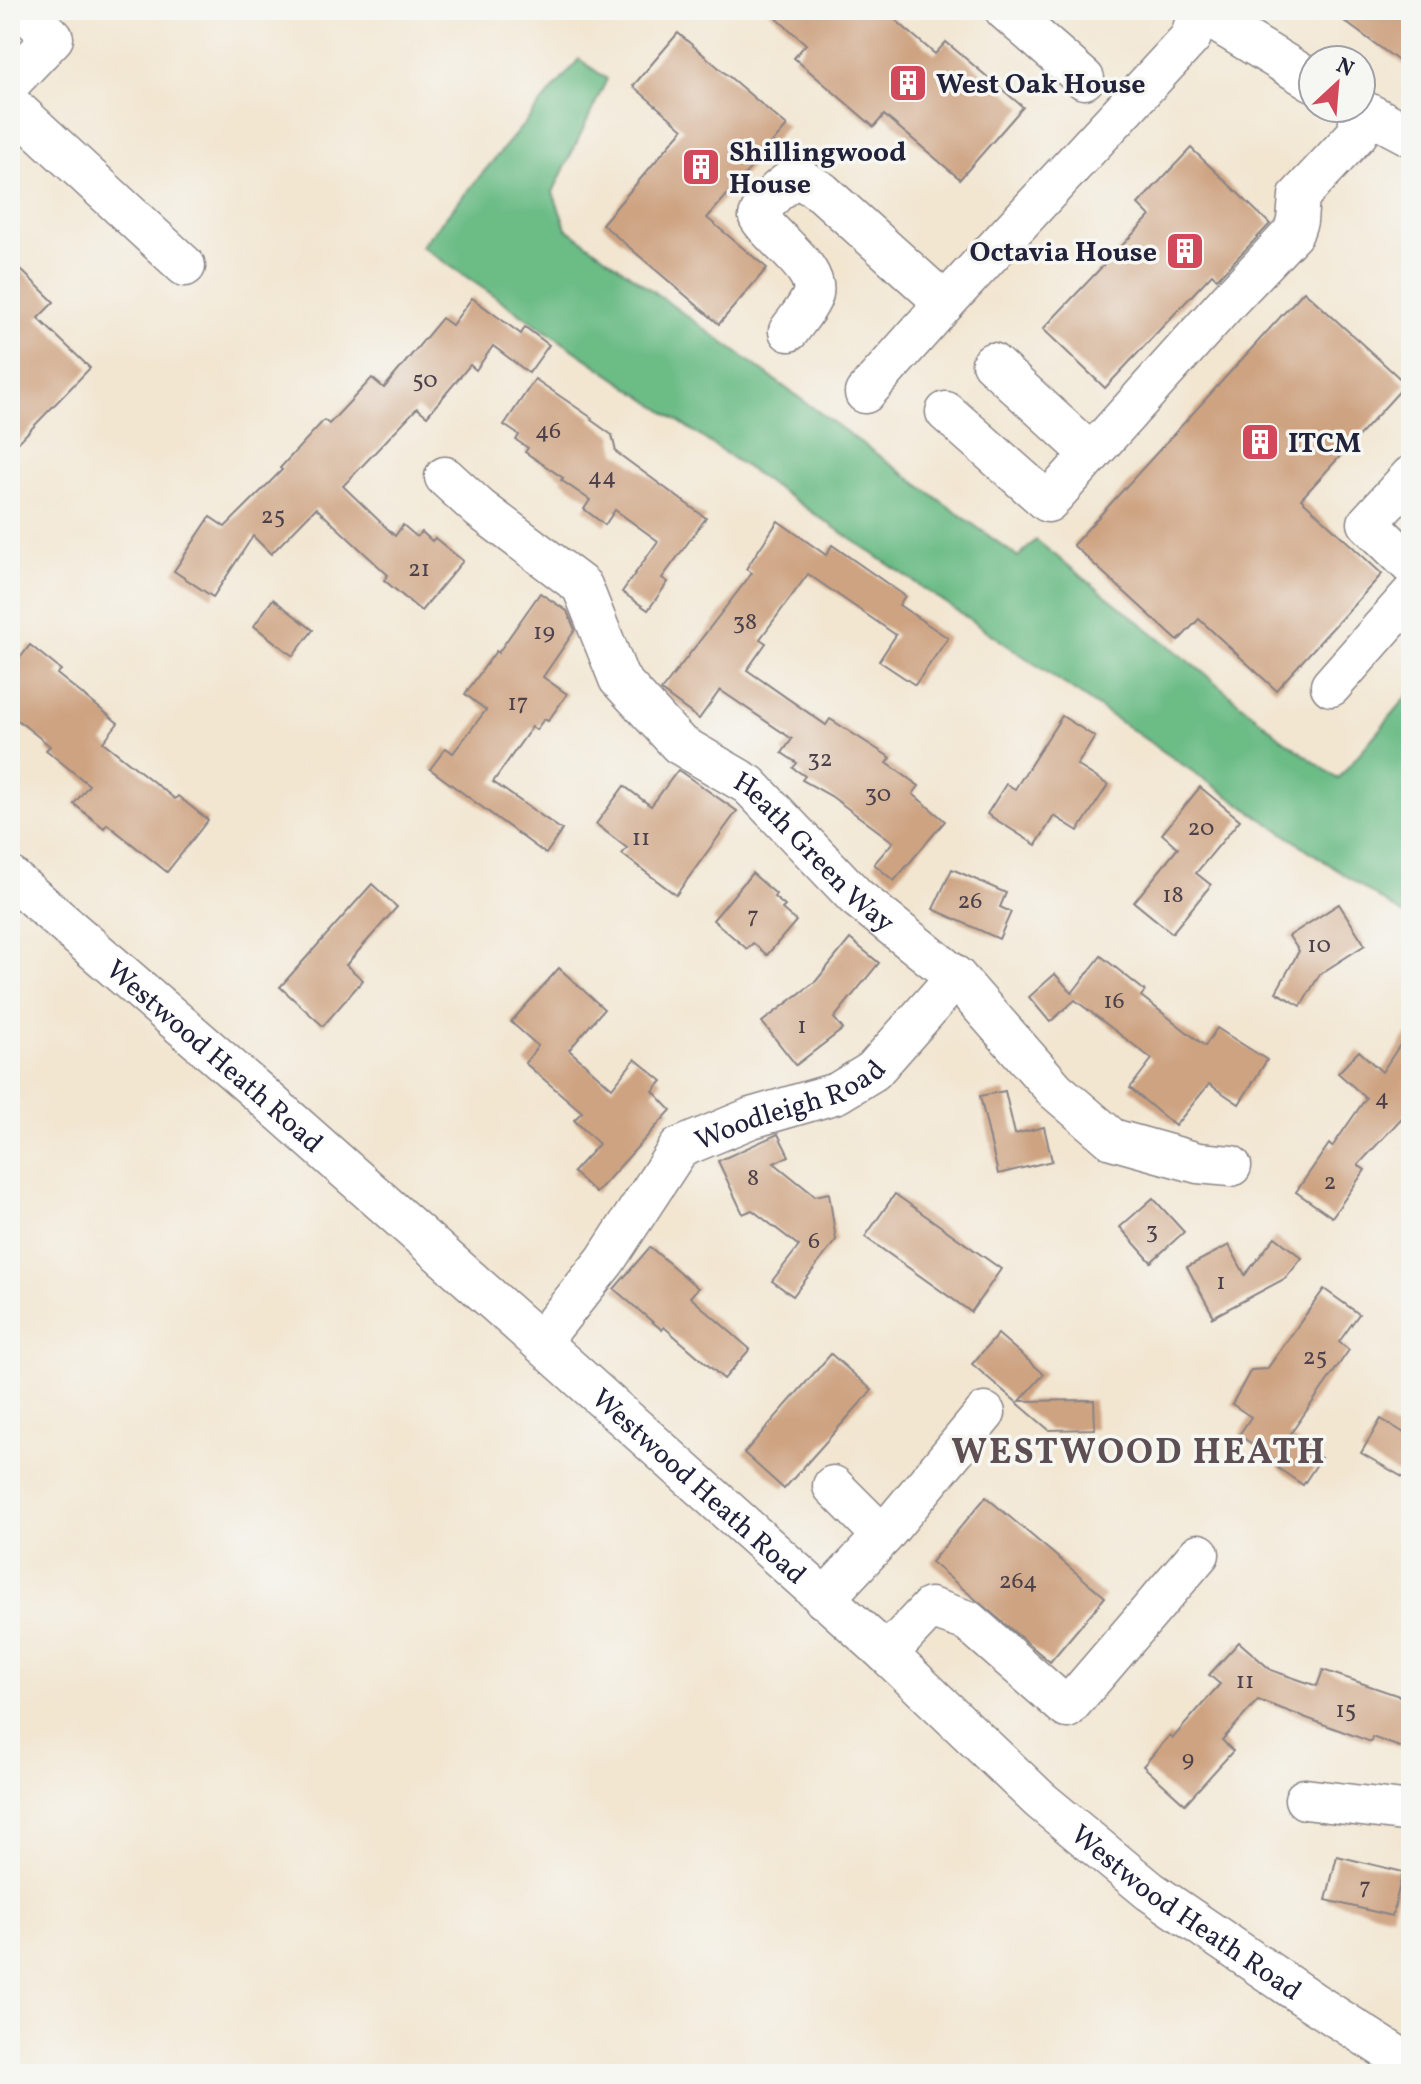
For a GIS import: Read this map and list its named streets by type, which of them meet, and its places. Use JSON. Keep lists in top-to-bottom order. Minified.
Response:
{"streets":{"street":["Heath Green Way","Westwood Heath Road","Woodleigh Road"]},"crossings":[["Heath Green Way","Woodleigh Road"],["Westwood Heath Road","Woodleigh Road"]],"districts":["WESTWOOD HEATH"],"places":{"building":["West Oak House","Shillingwood House","Octavia House","ITCM"]},"house_numbers":["50","46","44","25","21","38","19","17","32","30","20","11","18","26","7","10","16","1","4","8","2","3","6","1","25","264","11","15","9","7"],"north":"top right"}
